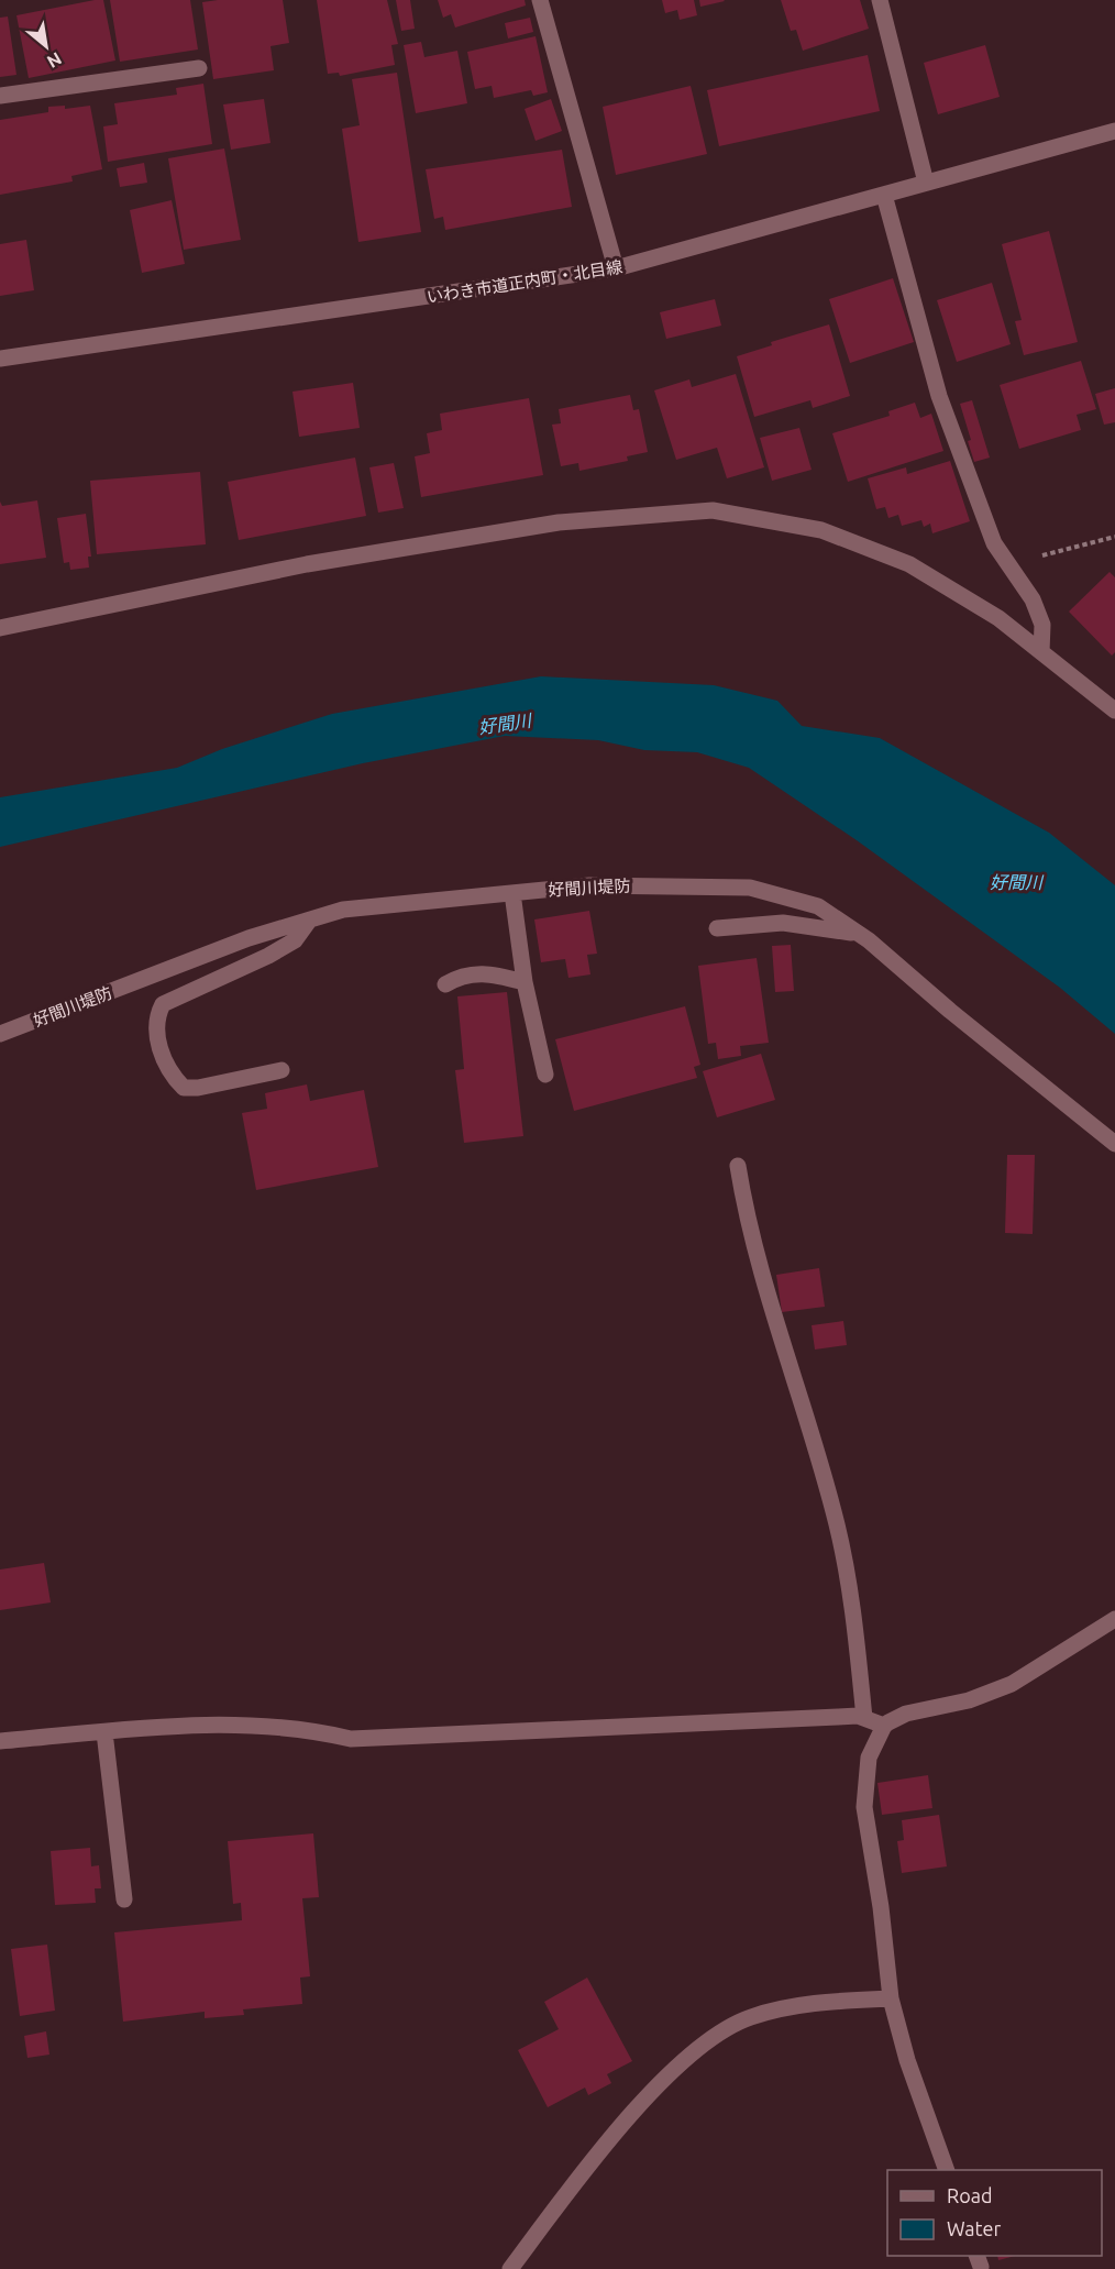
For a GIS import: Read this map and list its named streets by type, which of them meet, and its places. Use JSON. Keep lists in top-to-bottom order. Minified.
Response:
{"streets":{"street":["いわき市道正内町・北目線","好間川堤防"]},"water":["好間川"],"legend":["Road","Water"],"north":"bottom right"}
